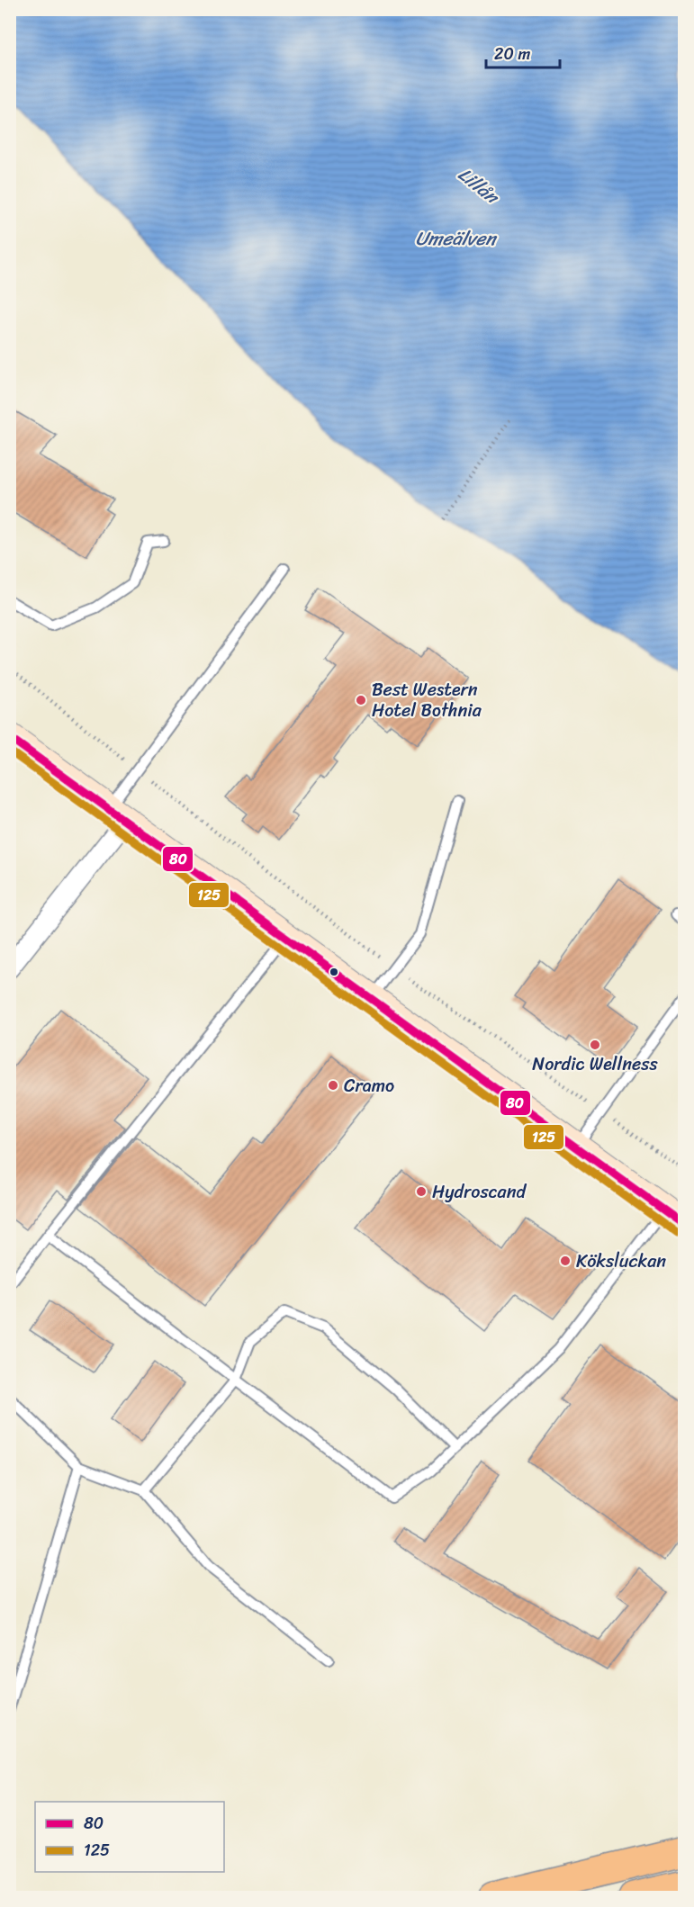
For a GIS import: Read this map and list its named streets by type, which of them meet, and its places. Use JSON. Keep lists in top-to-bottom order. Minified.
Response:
{"water":["Lillån","Umeälven"],"places":["Best Western Hotel Bothnia","Nordic Wellness","Cramo","Hydroscand","Köksluckan"],"lines":["transit line 80","transit line 125"],"legend":["80","125"],"scale_bar":"20 m"}
